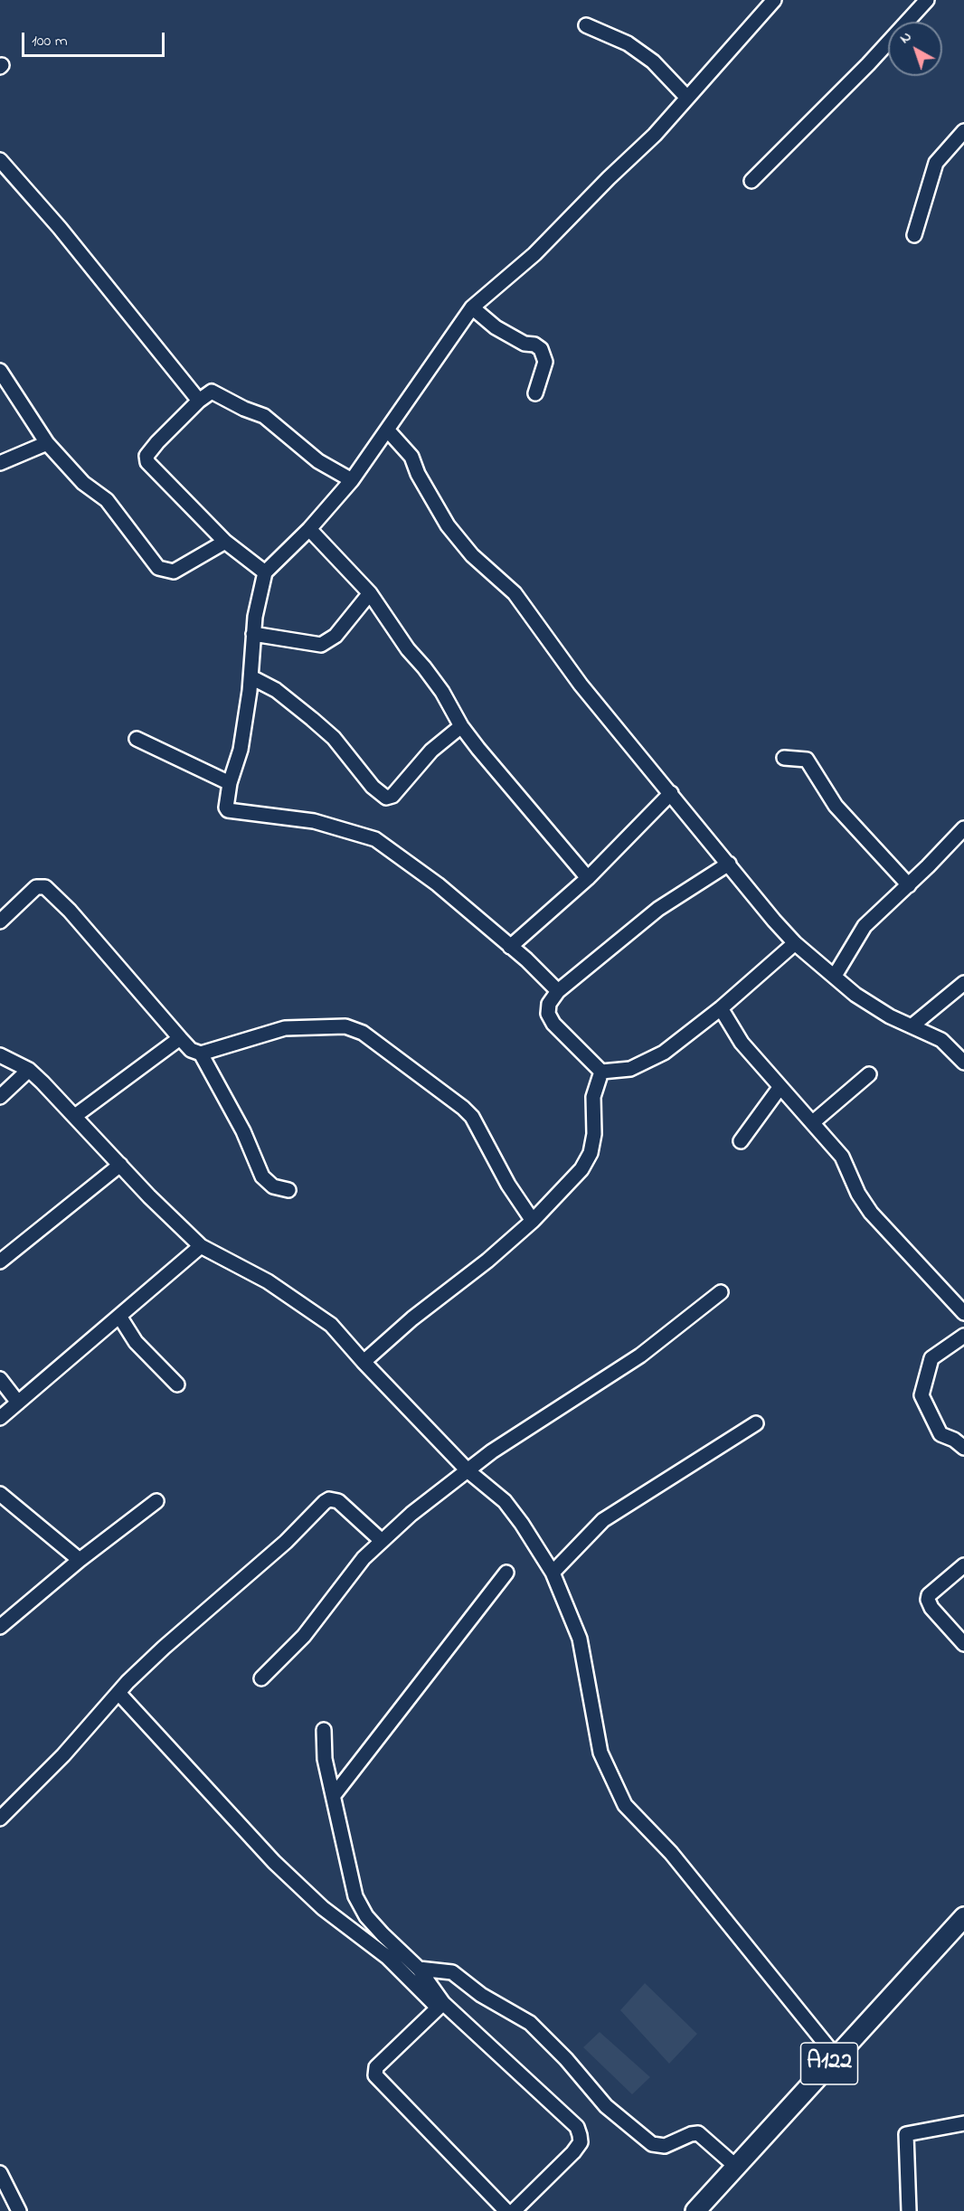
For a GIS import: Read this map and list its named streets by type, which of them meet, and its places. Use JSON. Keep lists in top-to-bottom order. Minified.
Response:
{"streets":{"highway":["A122"]},"scale_bar":"100 m","north":"top left"}
